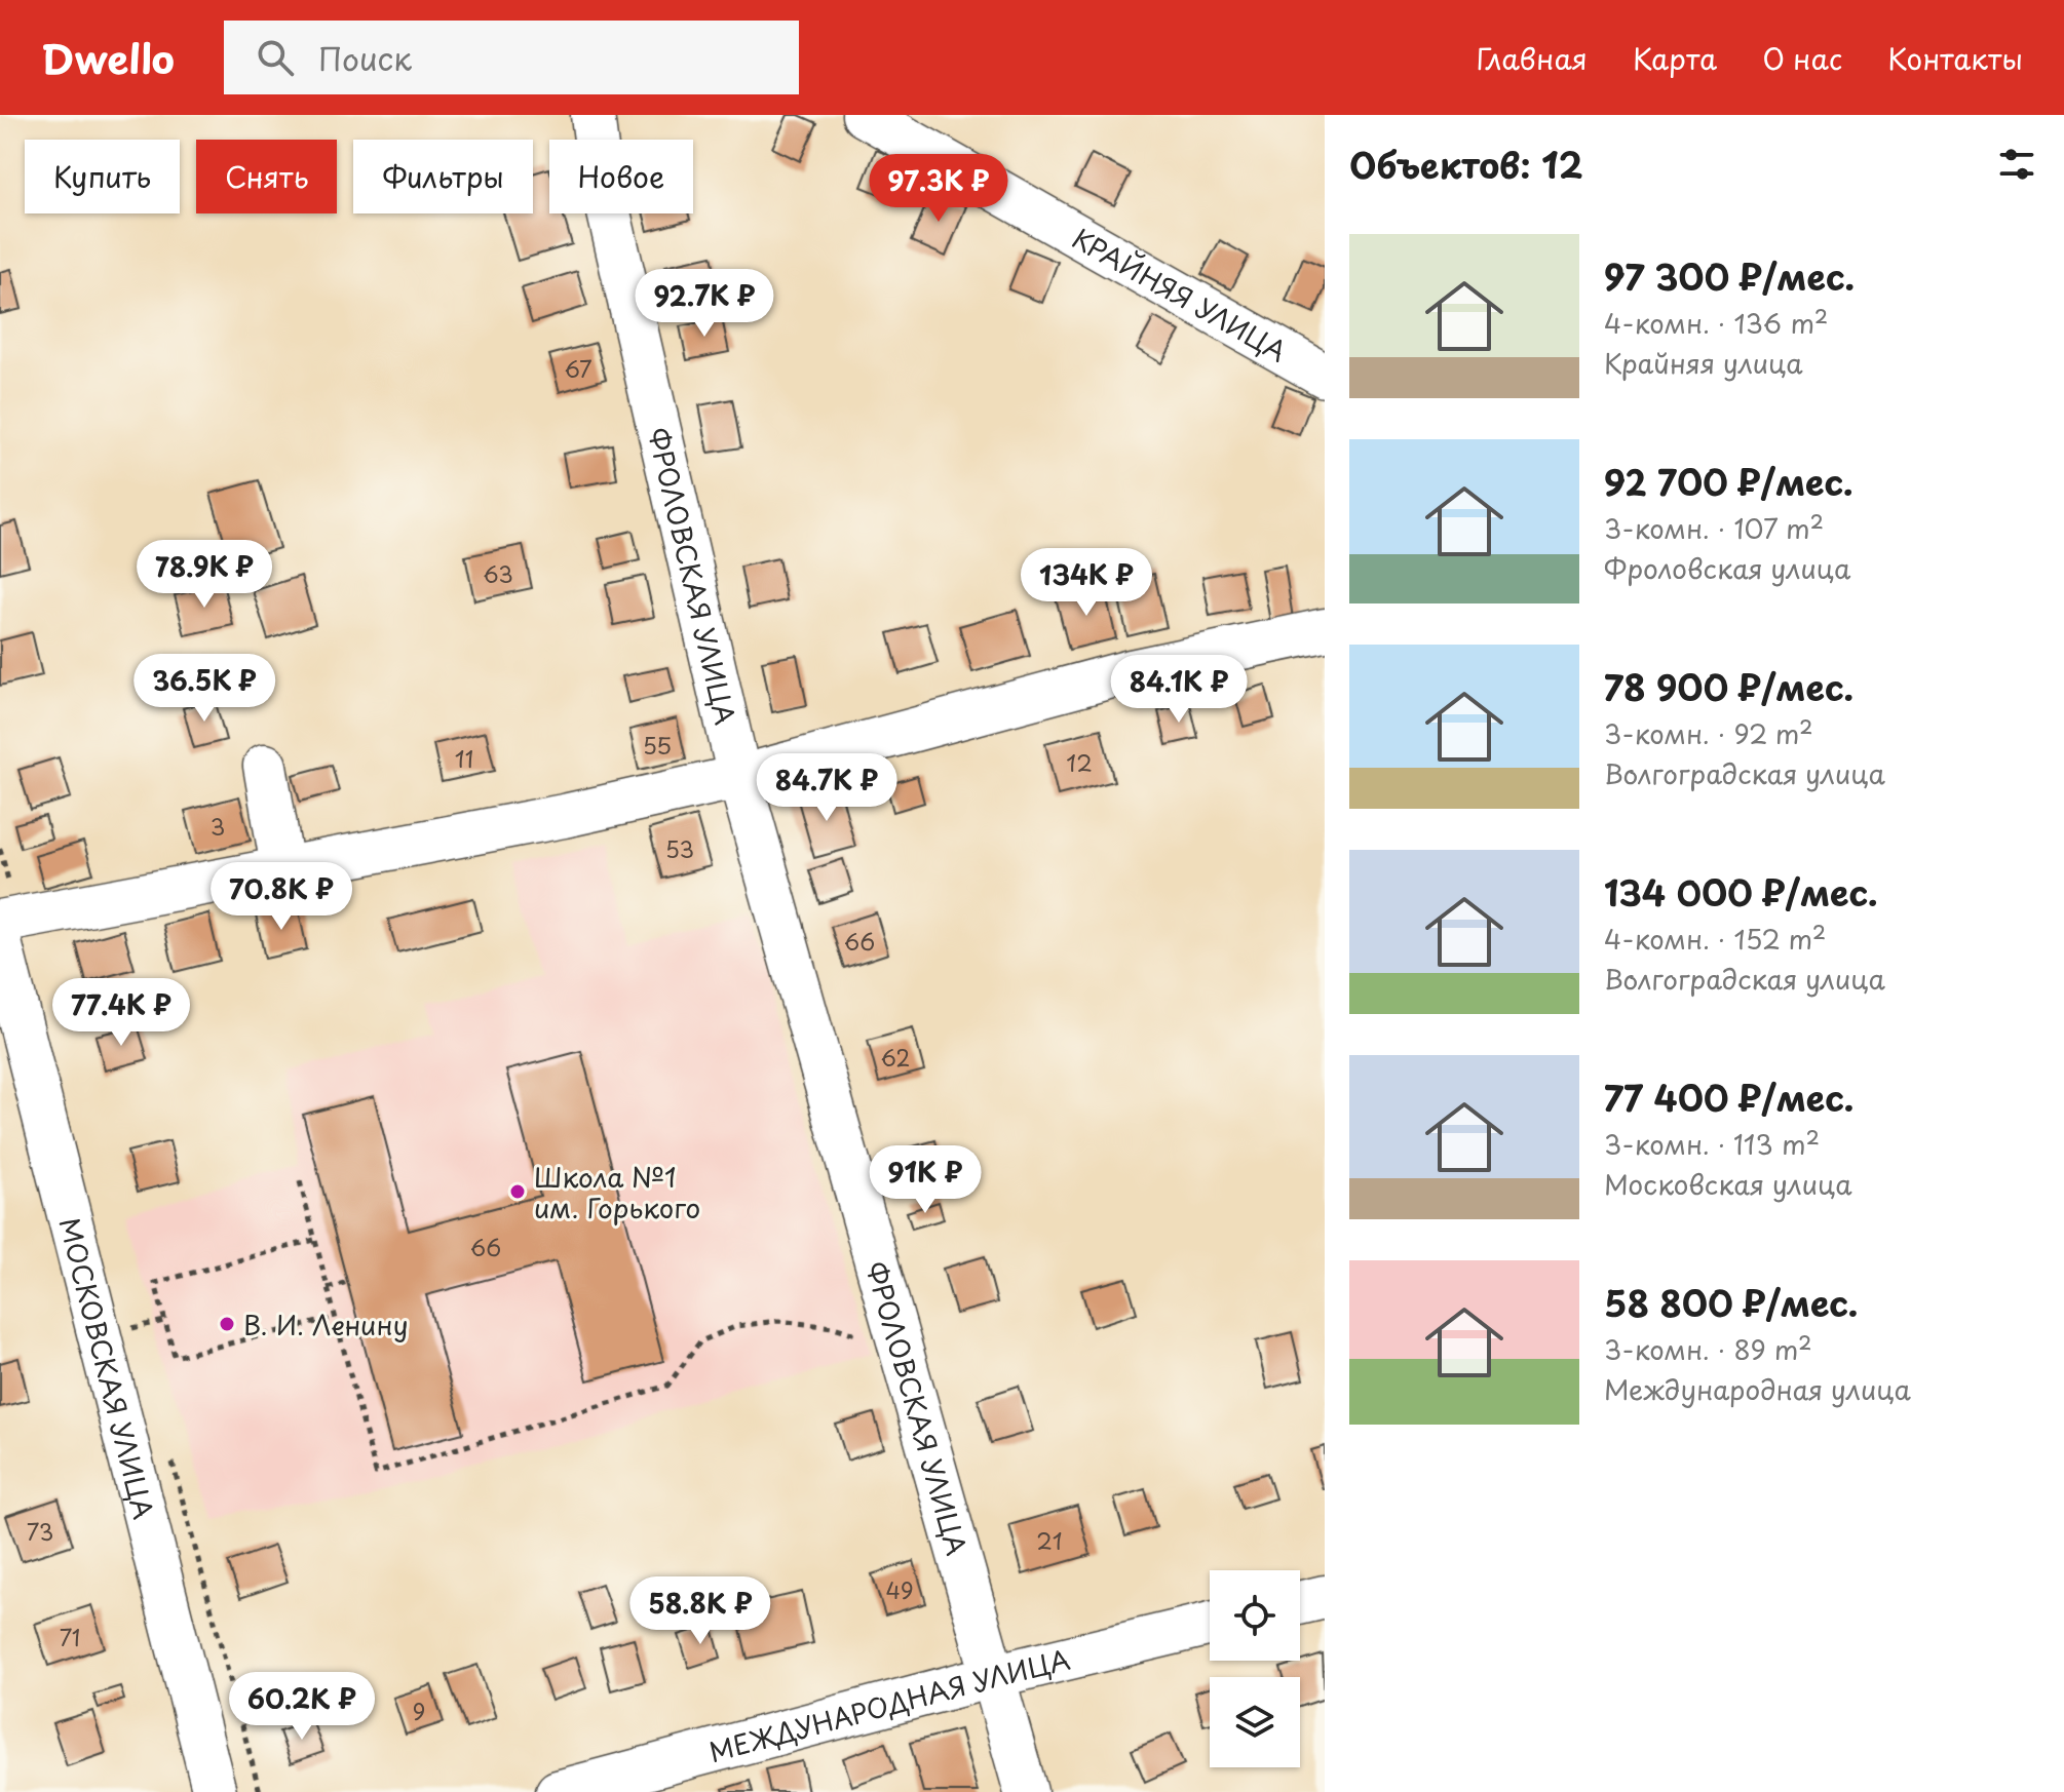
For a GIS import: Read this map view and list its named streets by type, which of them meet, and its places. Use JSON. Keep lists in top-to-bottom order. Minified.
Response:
{"streets":{"street":["КРАЙНЯЯ УЛИЦА","ФРОЛОВСКАЯ УЛИЦА","МОСКОВСКАЯ УЛИЦА","МЕЖДУНАРОДНАЯ УЛИЦА"]},"crossings":[["ФРОЛОВСКАЯ УЛИЦА","МЕЖДУНАРОДНАЯ УЛИЦА"]],"places":["Школа №1 им. Горького","В. И. Ленину"],"house_numbers":["67","63","55","11","12","3","53","66","62","66","73","21","49","71","9"],"page":{"header":"Dwello","search":"Поиск","nav":["Главная","Карта","О нас","Контакты"],"heading":"Объектов: 12","chip":["Купить","Снять","Фильтры","Новое"],"price":["97.3K ₽","92.7K ₽","78.9K ₽","134K ₽","36.5K ₽","84.1K ₽","84.7K ₽","70.8K ₽","77.4K ₽","91K ₽","58.8K ₽","60.2K ₽"],"list":[{"name":"97 300 ₽/мес.","note":"4-комн. · 136 m² · Крайняя улица"},{"name":"92 700 ₽/мес.","note":"3-комн. · 107 m² · Фроловская улица"},{"name":"78 900 ₽/мес.","note":"3-комн. · 92 m² · Волгоградская улица"},{"name":"134 000 ₽/мес.","note":"4-комн. · 152 m² · Волгоградская улица"},{"name":"77 400 ₽/мес.","note":"3-комн. · 113 m² · Московская улица"},{"name":"58 800 ₽/мес.","note":"3-комн. · 89 m² · Международная улица"}]}}
